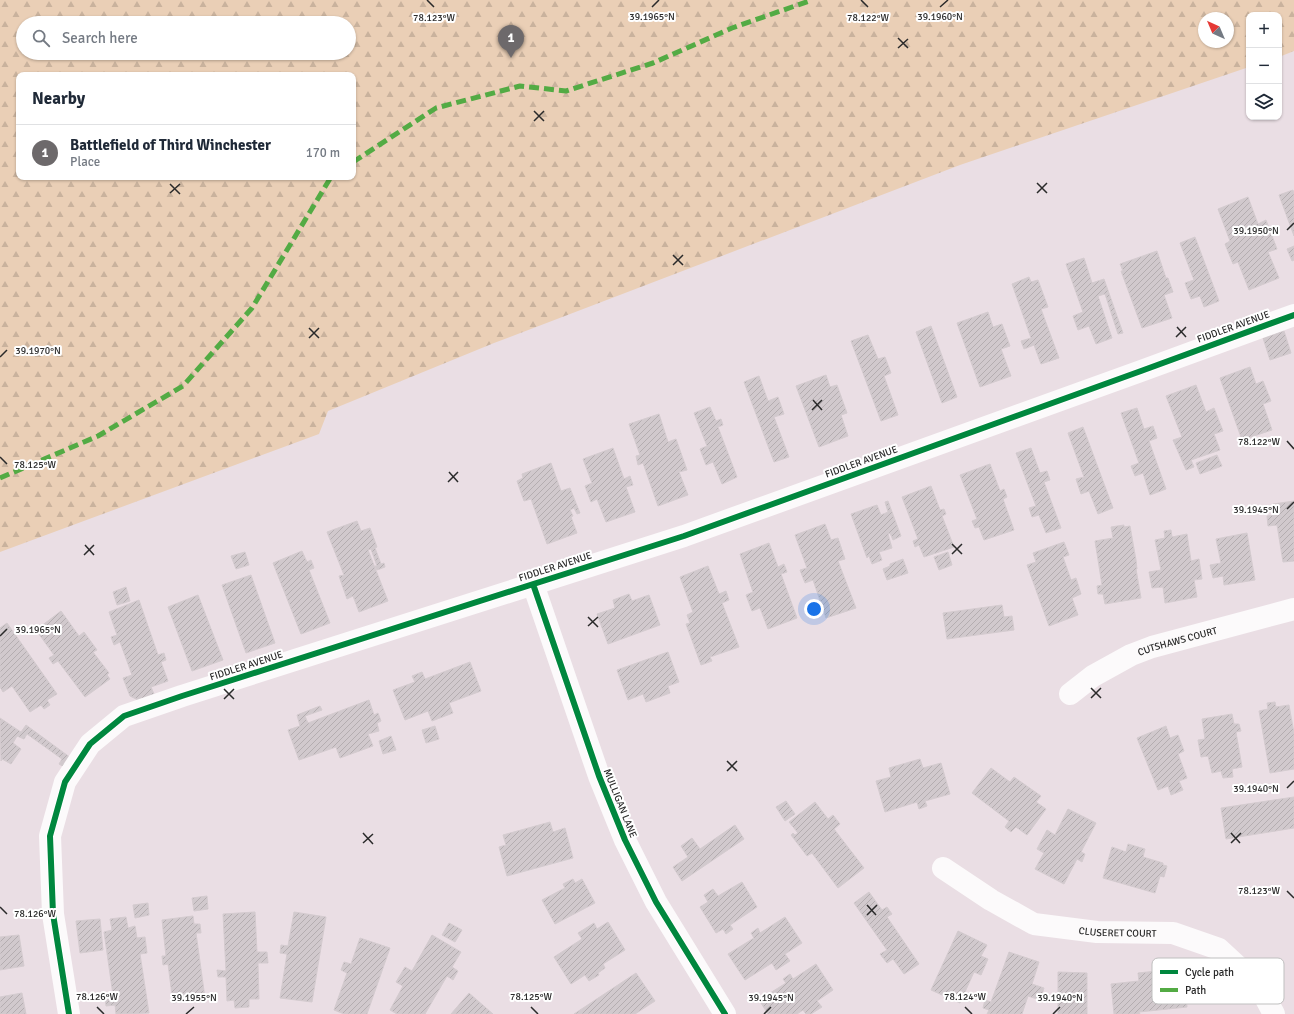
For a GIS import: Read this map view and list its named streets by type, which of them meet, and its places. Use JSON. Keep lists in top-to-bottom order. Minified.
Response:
{"streets":{"street":["FIDDLER AVENUE","CUTSHAWS COURT","MULLIGAN LANE","CLUSERET COURT"]},"crossings":[["FIDDLER AVENUE","MULLIGAN LANE"]],"legend":["Cycle path","Path"],"north":"top left","page":{"map_buttons":["+","−"],"search":"Search here","pins":"1","heading":"Nearby","list":[{"mark":"1","name":"Battlefield of Third Winchester","note":"Place","value":"170 m"}]},"coordinates":["39.1965°N","39.1960°N","78.122°W","78.123°W","39.1950°N","39.1970°N","78.125°W","39.1945°N","39.1940°N","78.126°W","78.124°W","39.1955°N"]}
